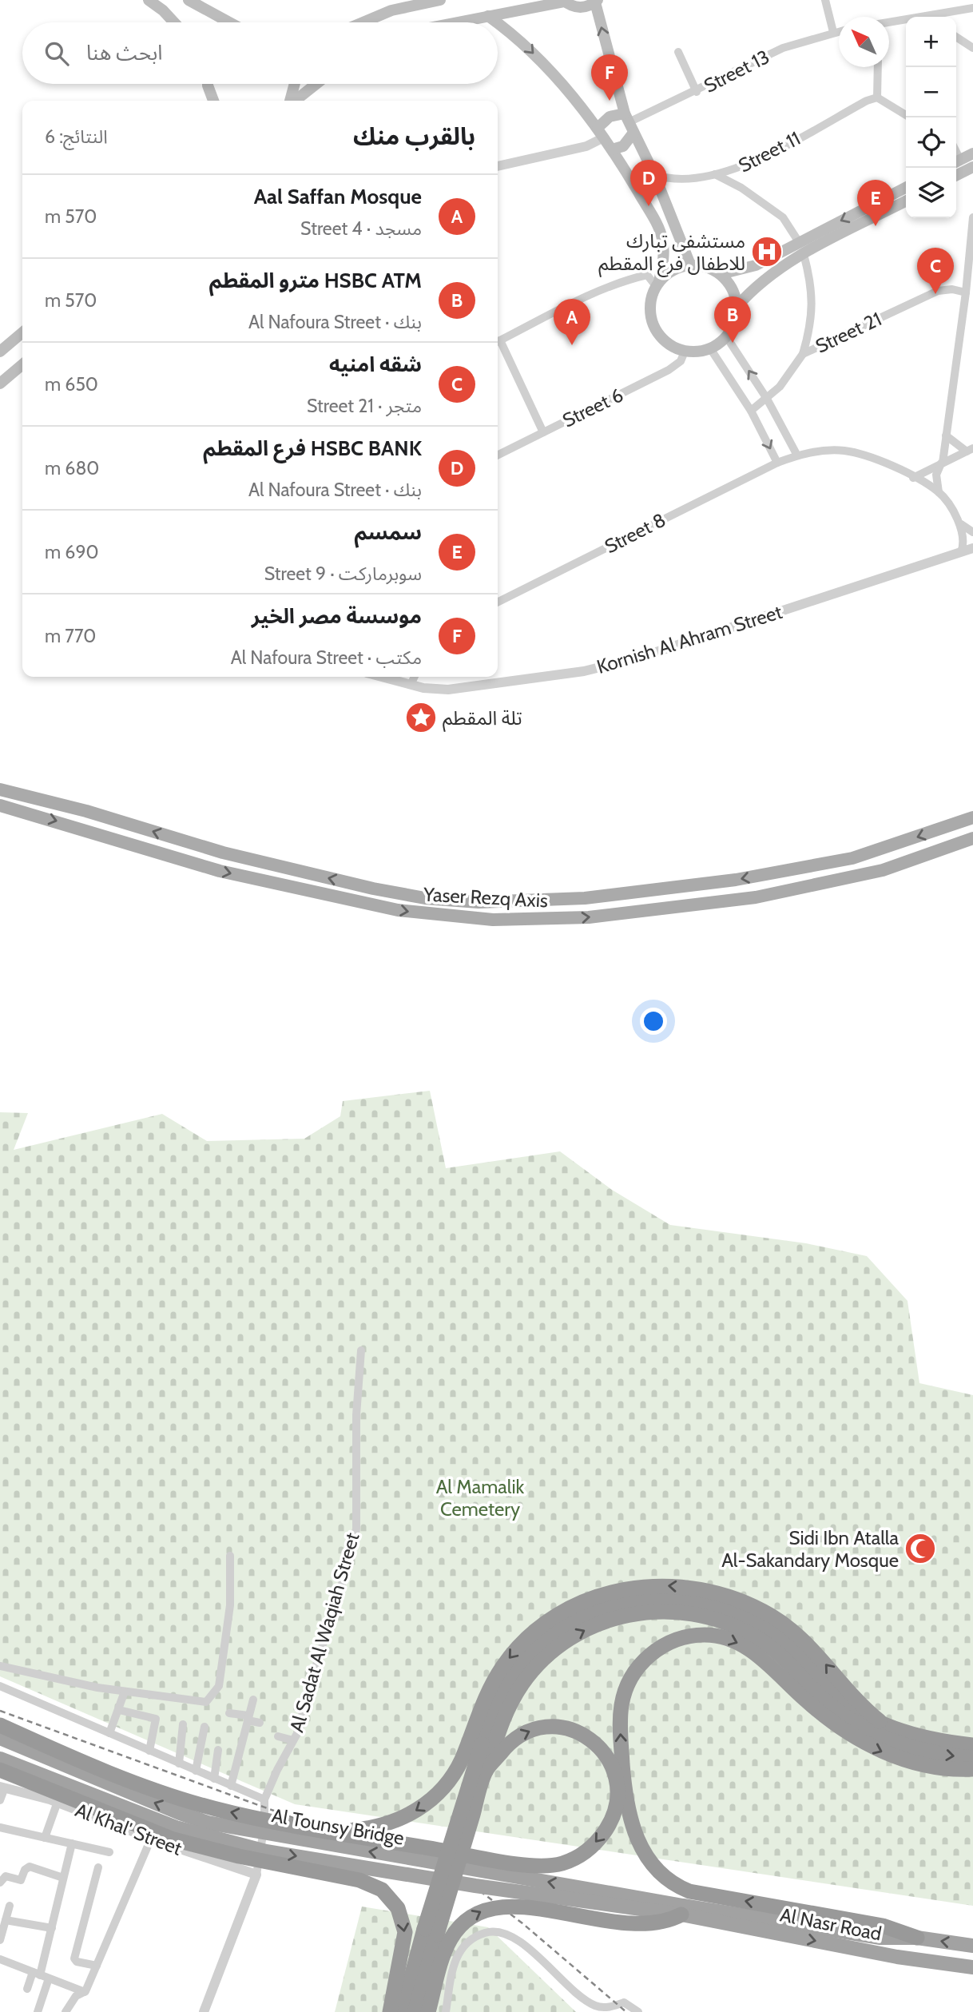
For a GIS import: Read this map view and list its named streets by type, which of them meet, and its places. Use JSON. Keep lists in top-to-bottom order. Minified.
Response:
{"streets":{"highway":["Al Tounsy Bridge","Al Nasr Road"],"main road":["Yaser Rezq Axis"],"street":["Street 13","Street 11","Street 21","Street 6","Street 8","Kornish Al Ahram Street","Al Sadat Al Waqiah Street","Al Khal' Street"]},"crossings":[["Al Sadat Al Waqiah Street","Al Khal' Street"],["Al Tounsy Bridge","Al Nasr Road"]],"parks":["Al Mamalik Cemetery"],"places":{"hospital":["مستشفى تبارك للاطفال فرع المقطم"],"place":["تلة المقطم"],"mosque":["Sidi Ibn Atalla Al-Sakandary Mosque"]},"north":"top left","page":{"map_buttons":["+","−"],"search":"ابحث هنا","pins":["F","D","E","C","B","A"],"heading":["بالقرب منك","النتائج: 6"],"list":[{"mark":"A","name":"Aal Saffan Mosque","note":"مسجد · Street 4","value":"570 m"},{"mark":"B","name":"HSBC ATM مترو المقطم","note":"بنك · Al Nafoura Street","value":"570 m"},{"mark":"C","name":"شقه امنيه","note":"متجر · Street 21","value":"650 m"},{"mark":"D","name":"HSBC BANK فرع المقطم","note":"بنك · Al Nafoura Street","value":"680 m"},{"mark":"E","name":"سمسم","note":"سوبرماركت · Street 9","value":"690 m"},{"mark":"F","name":"موسسة مصر الخير","note":"مكتب · Al Nafoura Street","value":"770 m"}]}}
